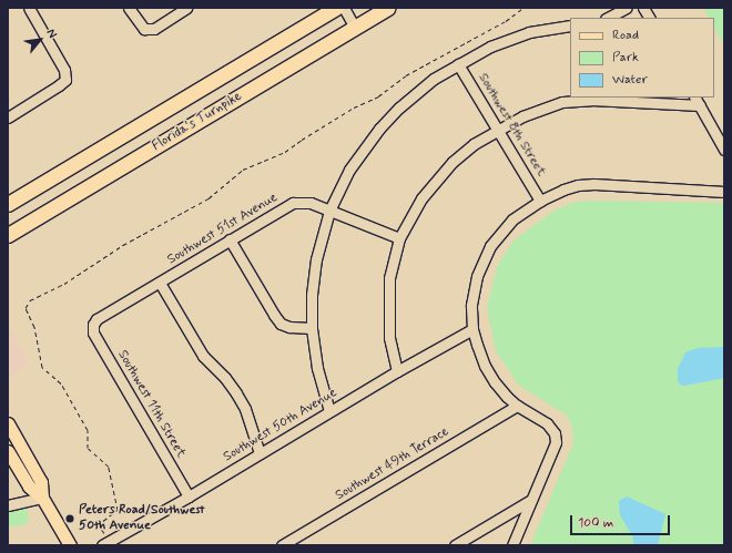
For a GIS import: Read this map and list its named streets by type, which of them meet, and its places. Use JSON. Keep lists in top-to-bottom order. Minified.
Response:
{"streets":{"highway":["Florida's Turnpike"],"street":["Southwest 8th Street","Southwest 51st Avenue","Southwest 11th Street","Southwest 50th Avenue","Southwest 49th Terrace"]},"crossings":[["Southwest 51st Avenue","Southwest 11th Street"],["Southwest 11th Street","Southwest 50th Avenue"]],"places":["Peters Road/Southwest 50th Avenue"],"legend":["Road","Park","Water"],"scale_bar":"100 m","north":"top right"}
